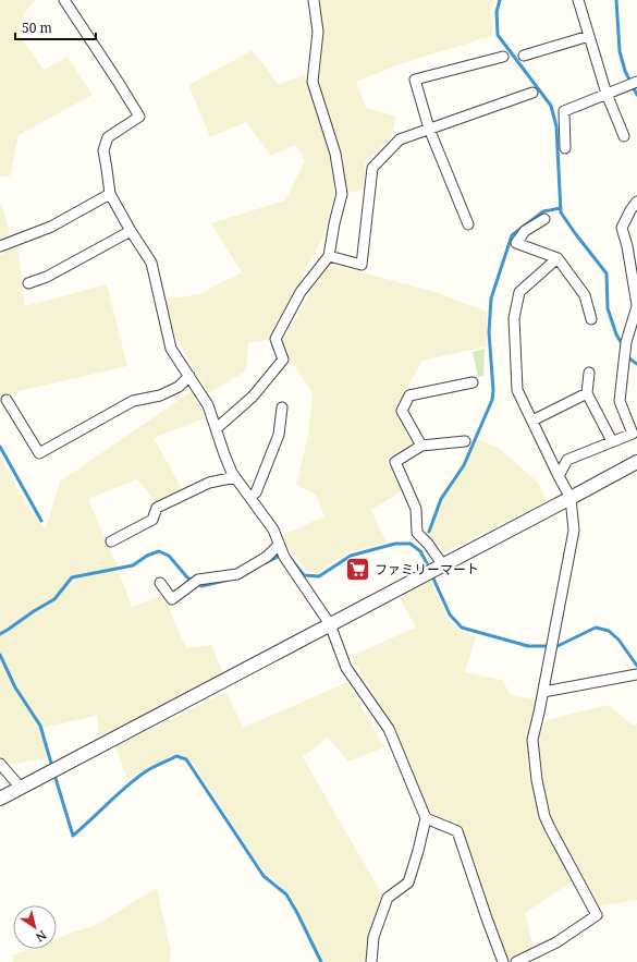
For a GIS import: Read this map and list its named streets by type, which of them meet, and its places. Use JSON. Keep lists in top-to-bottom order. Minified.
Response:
{"places":{"supermarket":["ファミリーマート"]},"scale_bar":"50 m","north":"bottom right"}
